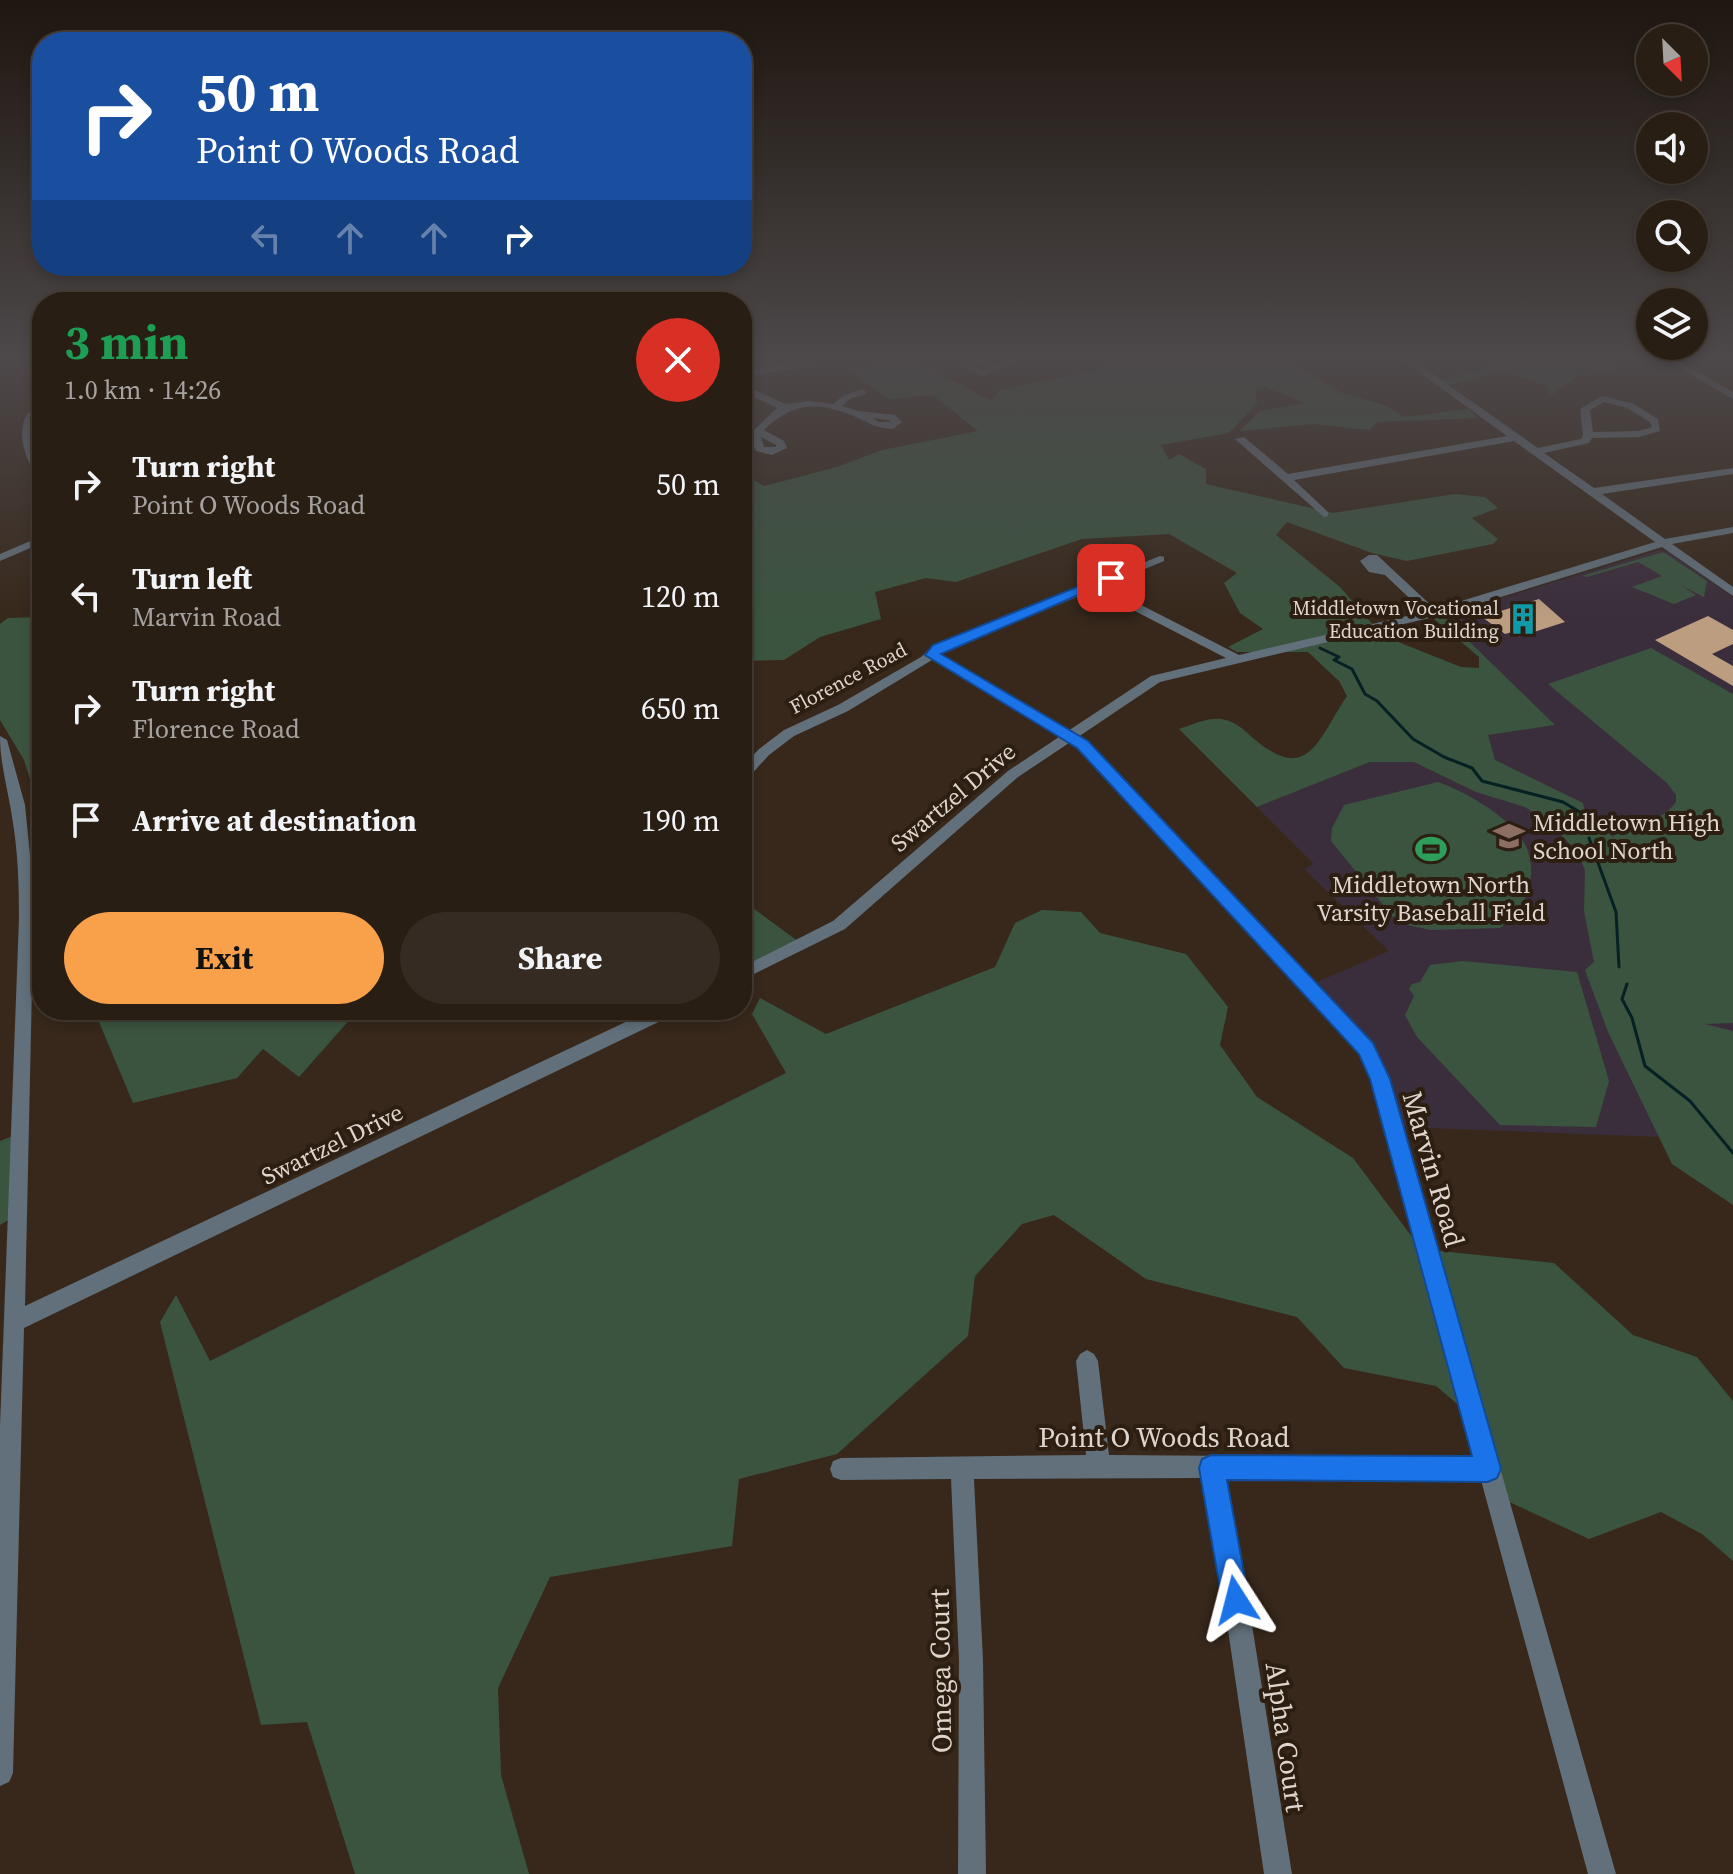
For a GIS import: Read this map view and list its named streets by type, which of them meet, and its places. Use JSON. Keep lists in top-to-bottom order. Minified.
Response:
{"streets":{"street":["Florence Road","Swartzel Drive","Marvin Road","Point O Woods Road","Omega Court","Alpha Court"]},"crossings":[["Florence Road","Marvin Road"],["Swartzel Drive","Marvin Road"],["Marvin Road","Point O Woods Road"],["Point O Woods Road","Omega Court"],["Point O Woods Road","Alpha Court"]],"places":{"building":["Middletown Vocational Education Building"],"school or university":["Middletown High School North"],"sports":["Middletown North Varsity Baseball Field"]},"north":"bottom right","page":{"turn":["50 m","Point O Woods Road"],"heading":["3 min","1.0 km · 14:26"],"list":[{"name":"Turn right","note":"Point O Woods Road","value":"50 m"},{"name":"Turn left","note":"Marvin Road","value":"120 m"},{"name":"Turn right","note":"Florence Road","value":"650 m"},{"name":"Arrive at destination","value":"190 m"}],"buttons":["Exit","Share"]}}
